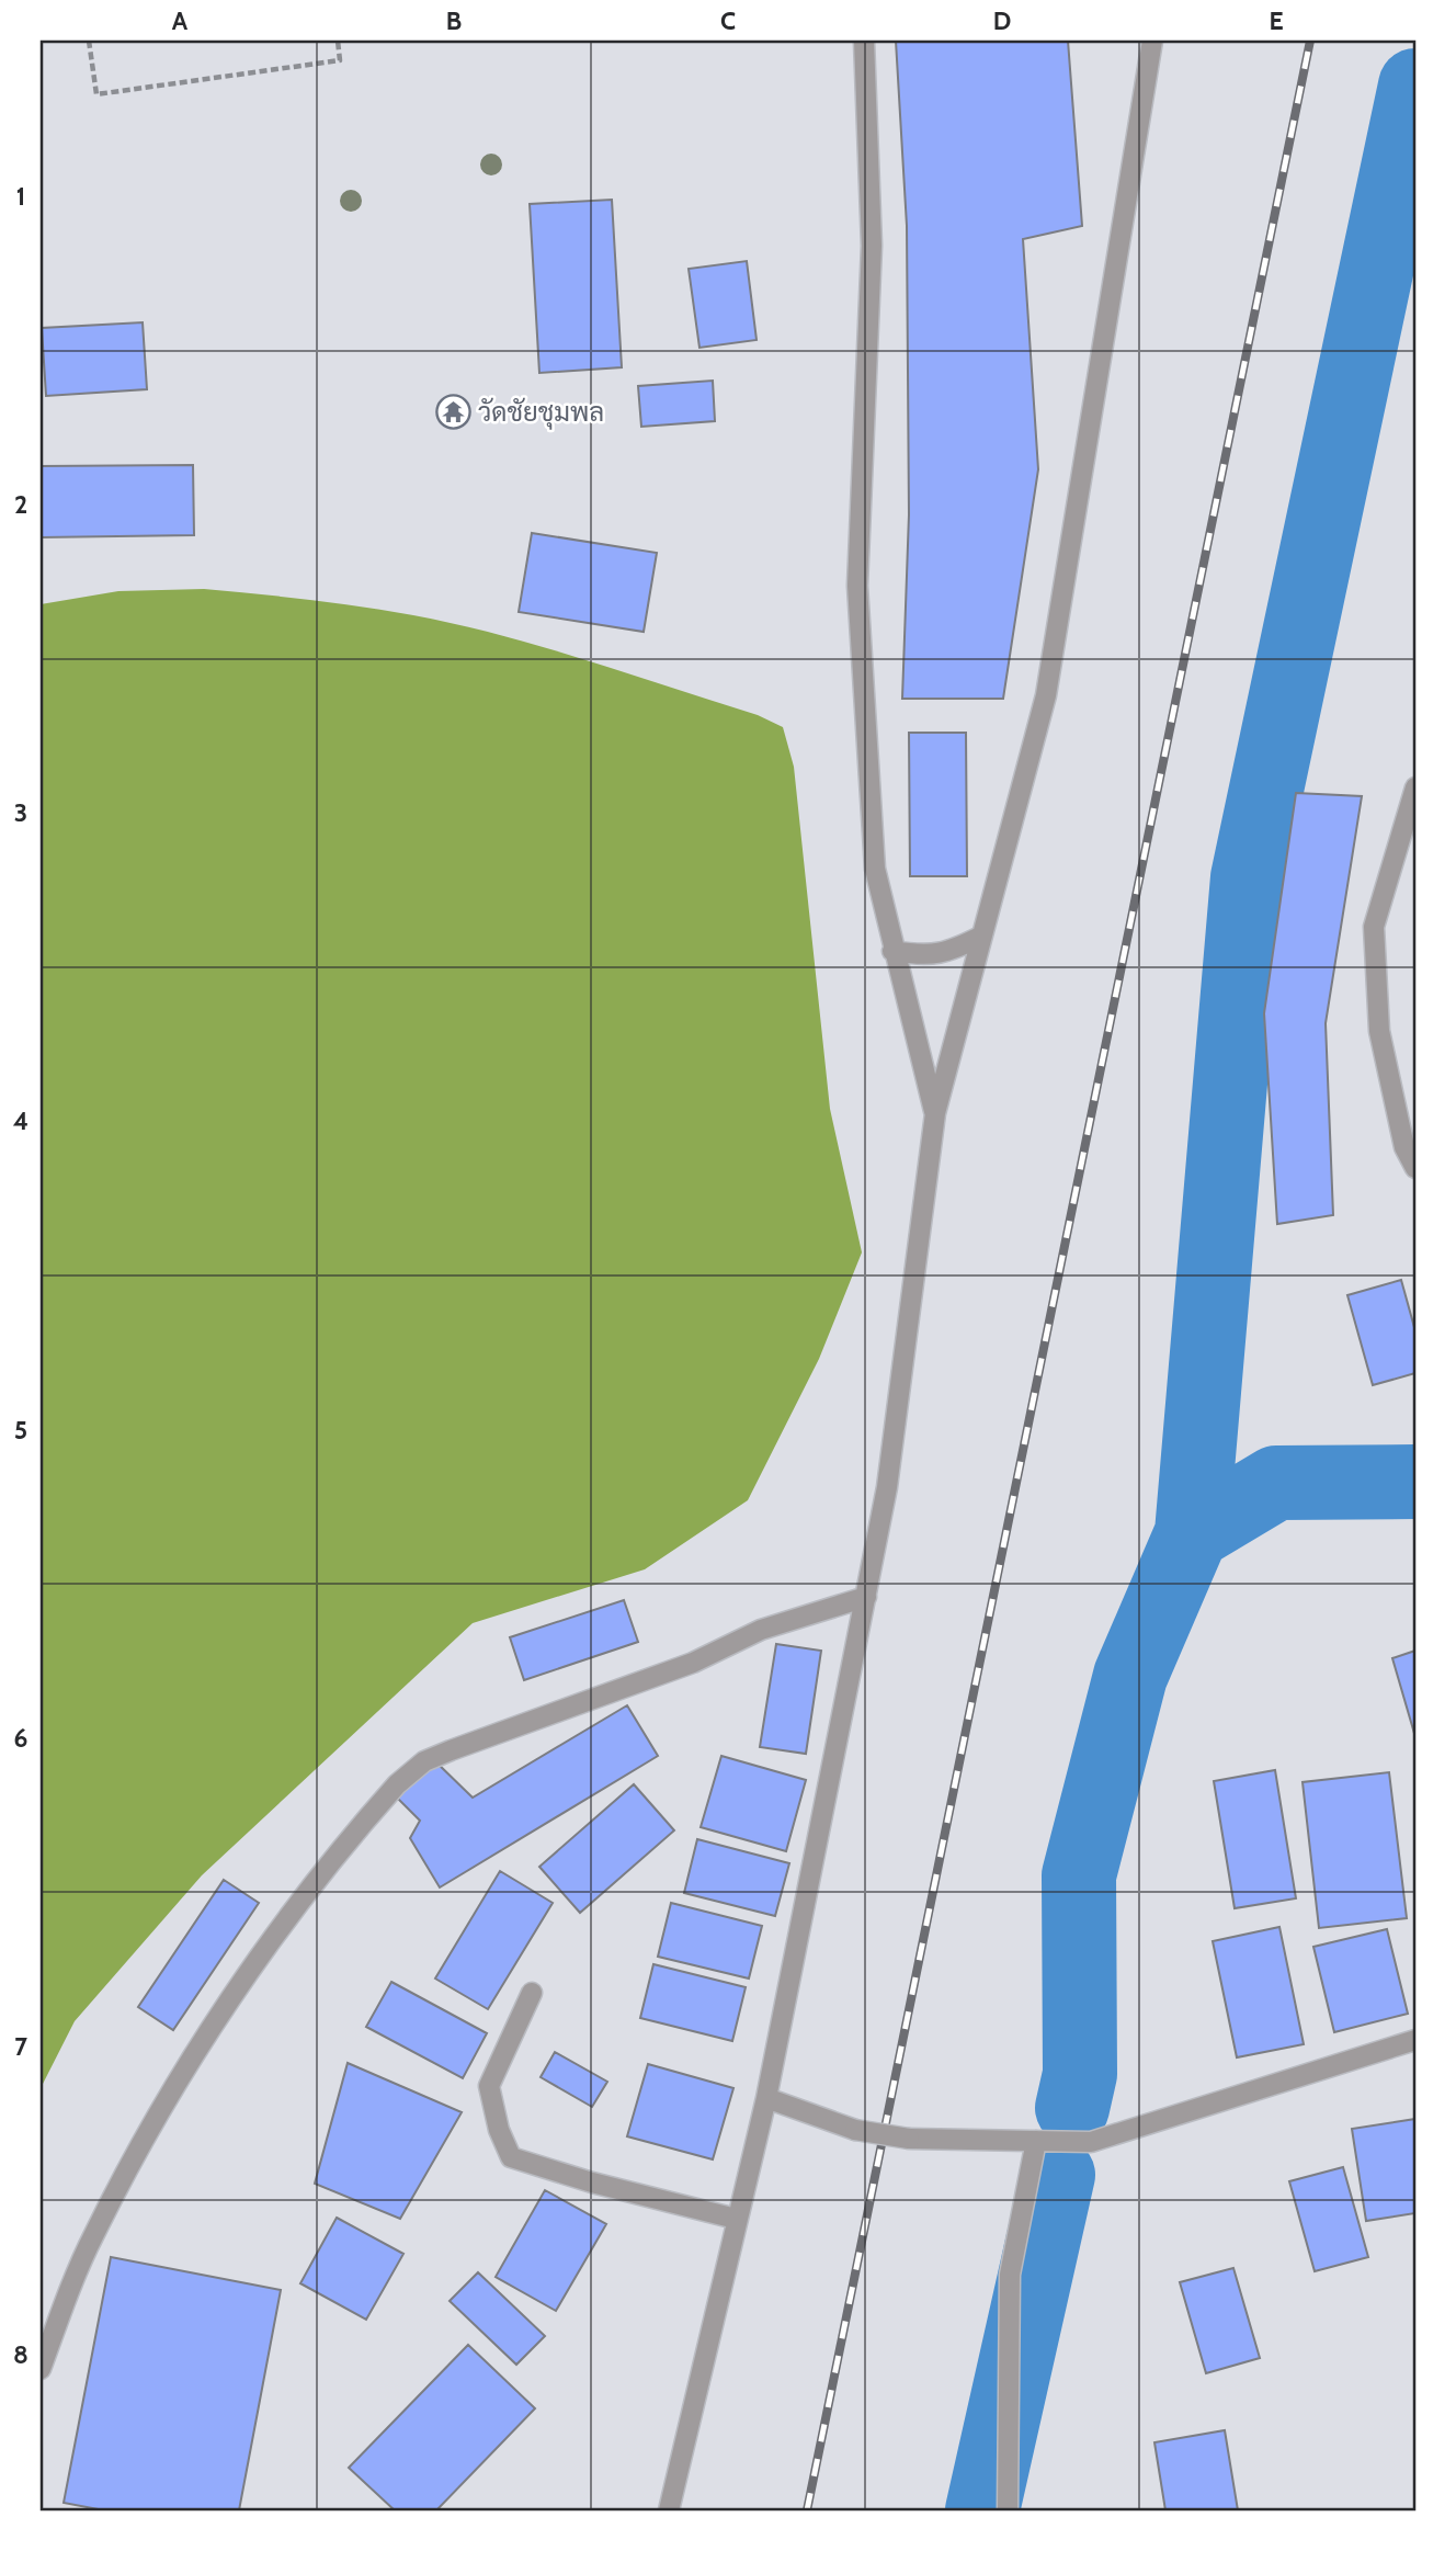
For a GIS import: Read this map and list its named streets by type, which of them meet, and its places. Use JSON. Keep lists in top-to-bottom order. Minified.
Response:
{"places":{"temple":["วัดชัยชุมพล"]},"grid":{"columns":["A","B","C","D","E"],"rows":["1","2","3","4","5","6","7","8"]}}
